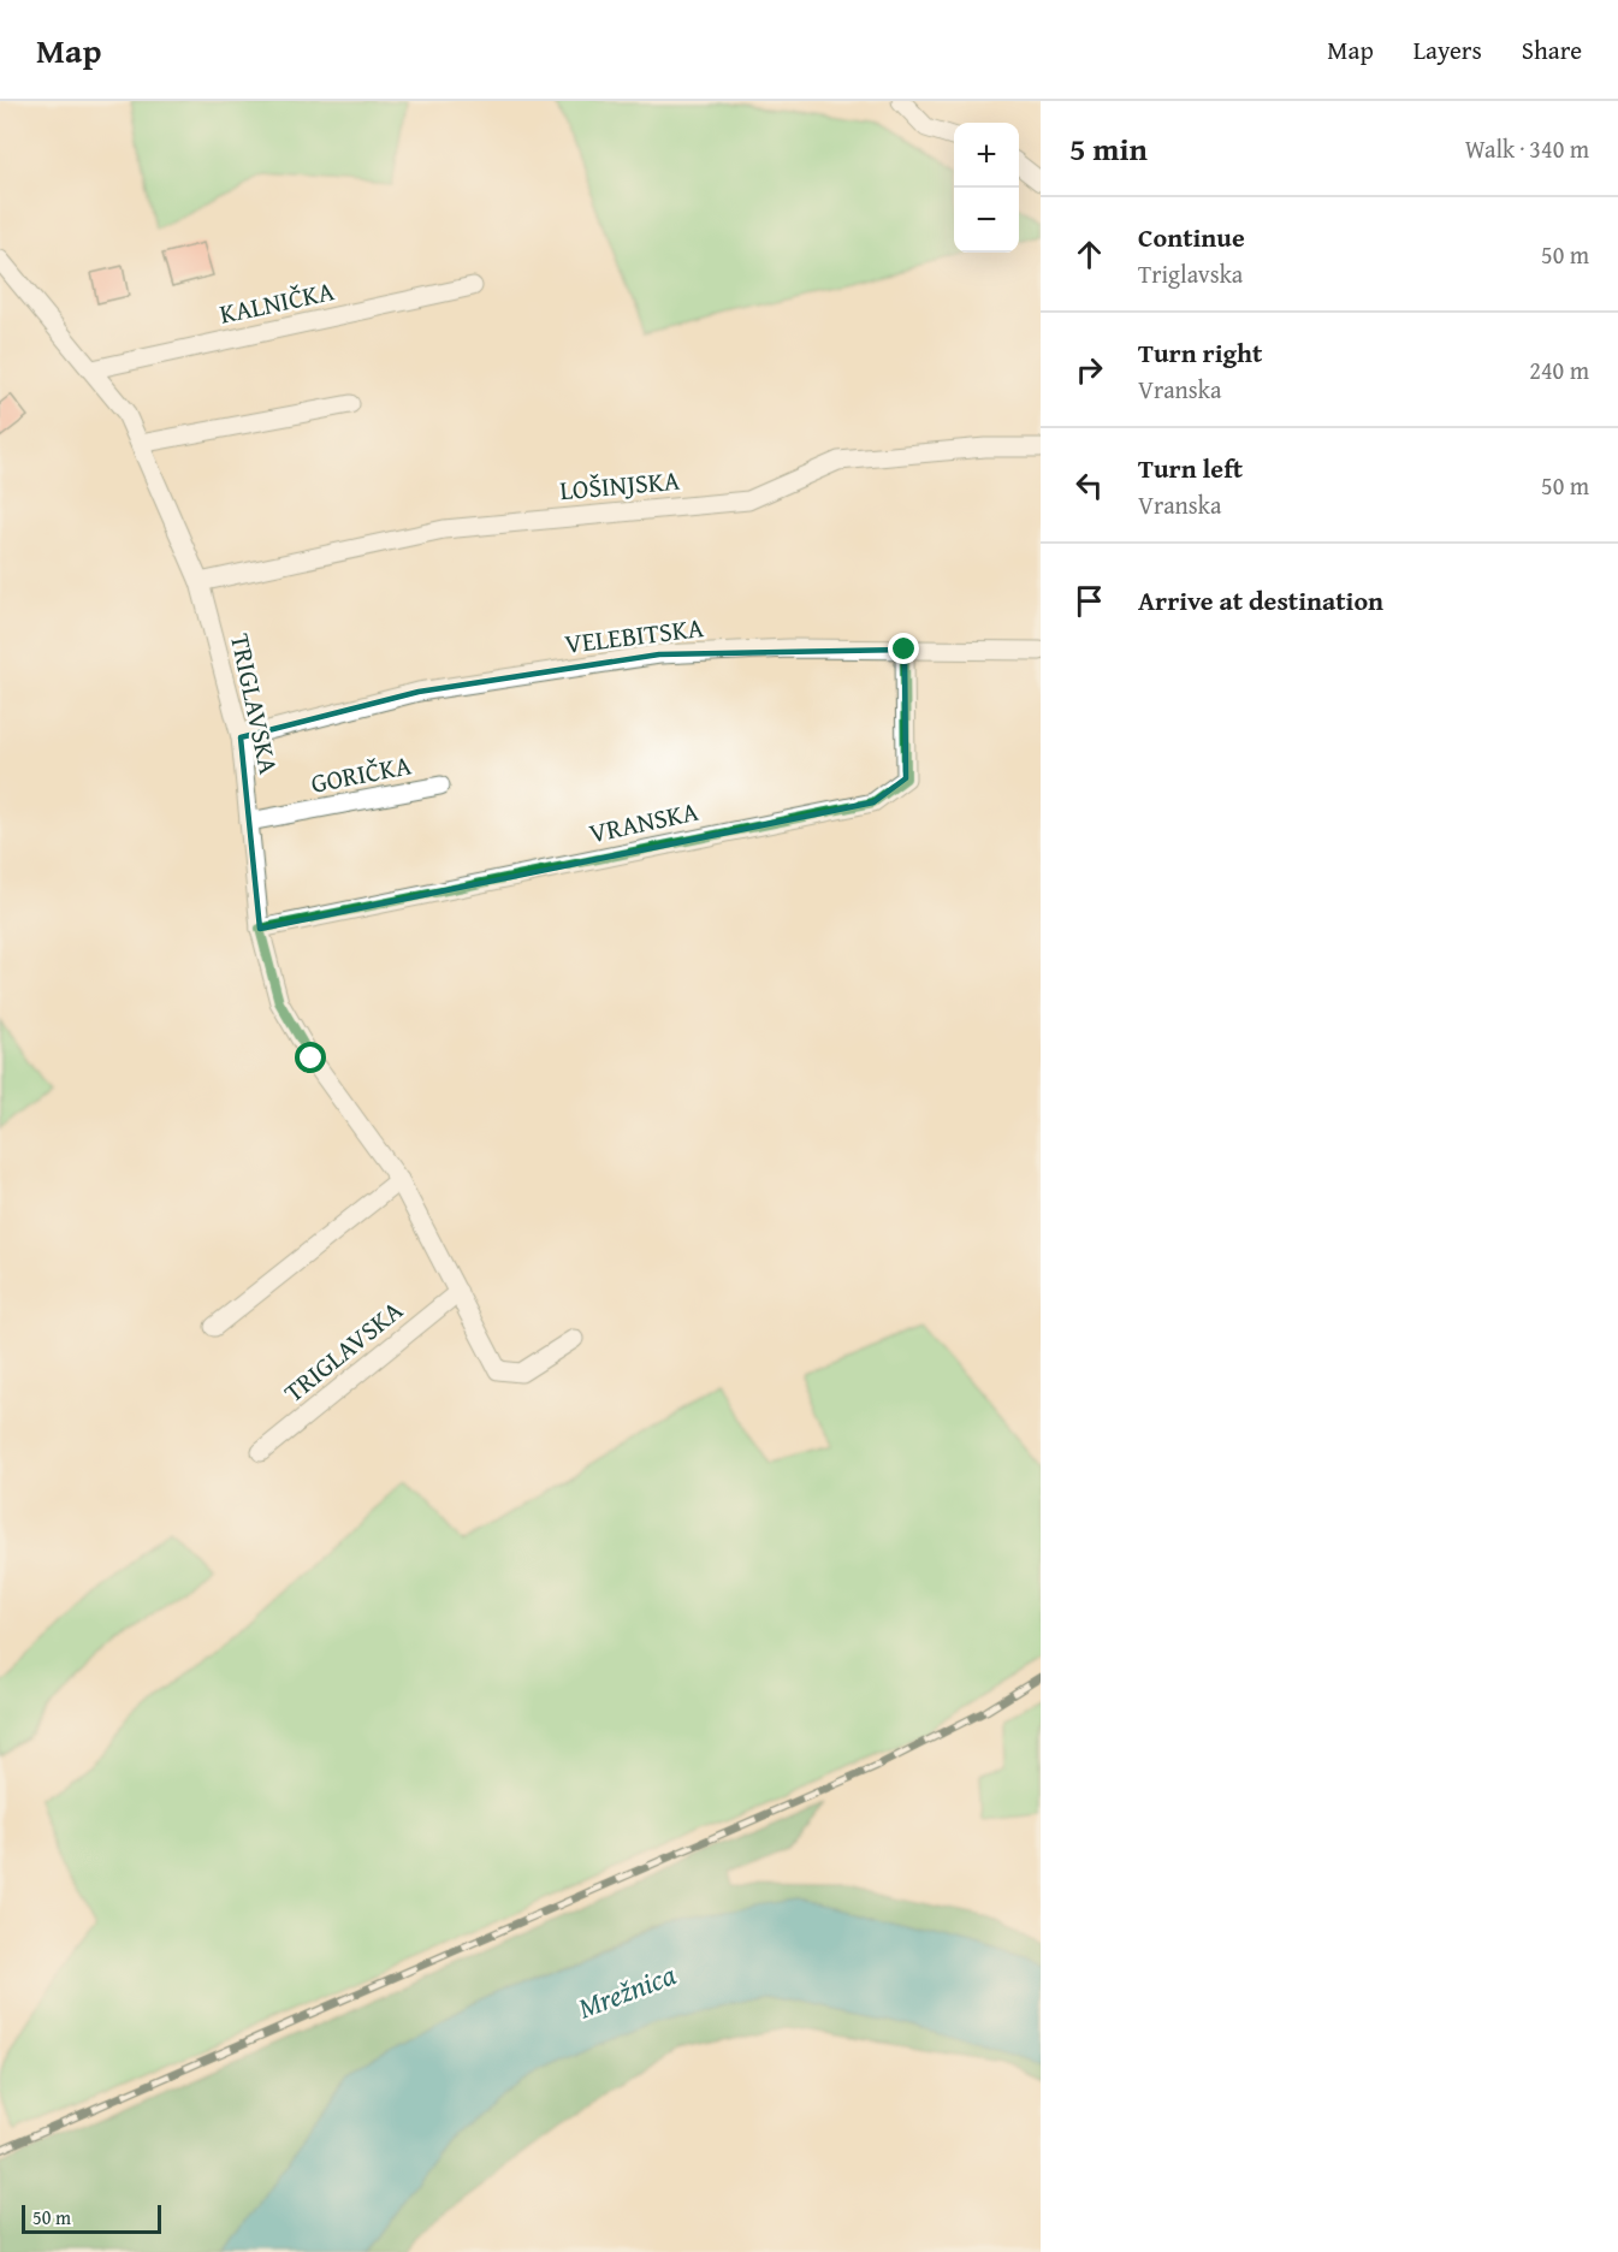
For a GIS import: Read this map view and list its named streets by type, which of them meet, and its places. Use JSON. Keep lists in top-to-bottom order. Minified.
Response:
{"streets":{"street":["KALNIČKA","LOŠINJSKA","VELEBITSKA","TRIGLAVSKA","GORIČKA","VRANSKA"]},"crossings":[["KALNIČKA","TRIGLAVSKA"],["LOŠINJSKA","TRIGLAVSKA"],["VELEBITSKA","TRIGLAVSKA"],["VELEBITSKA","VRANSKA"],["TRIGLAVSKA","GORIČKA"],["TRIGLAVSKA","VRANSKA"]],"water":["Mrežnica"],"scale_bar":"50 m","page":{"header":"Map","nav":["Map","Layers","Share"],"heading":["5 min","Walk · 340 m"],"map_buttons":["+","−"],"list":[["Continue","Triglavska","50 m"],["Turn right","Vranska","240 m"],["Turn left","Vranska","50 m"],"Arrive at destination"],"scale":"50 m"}}
